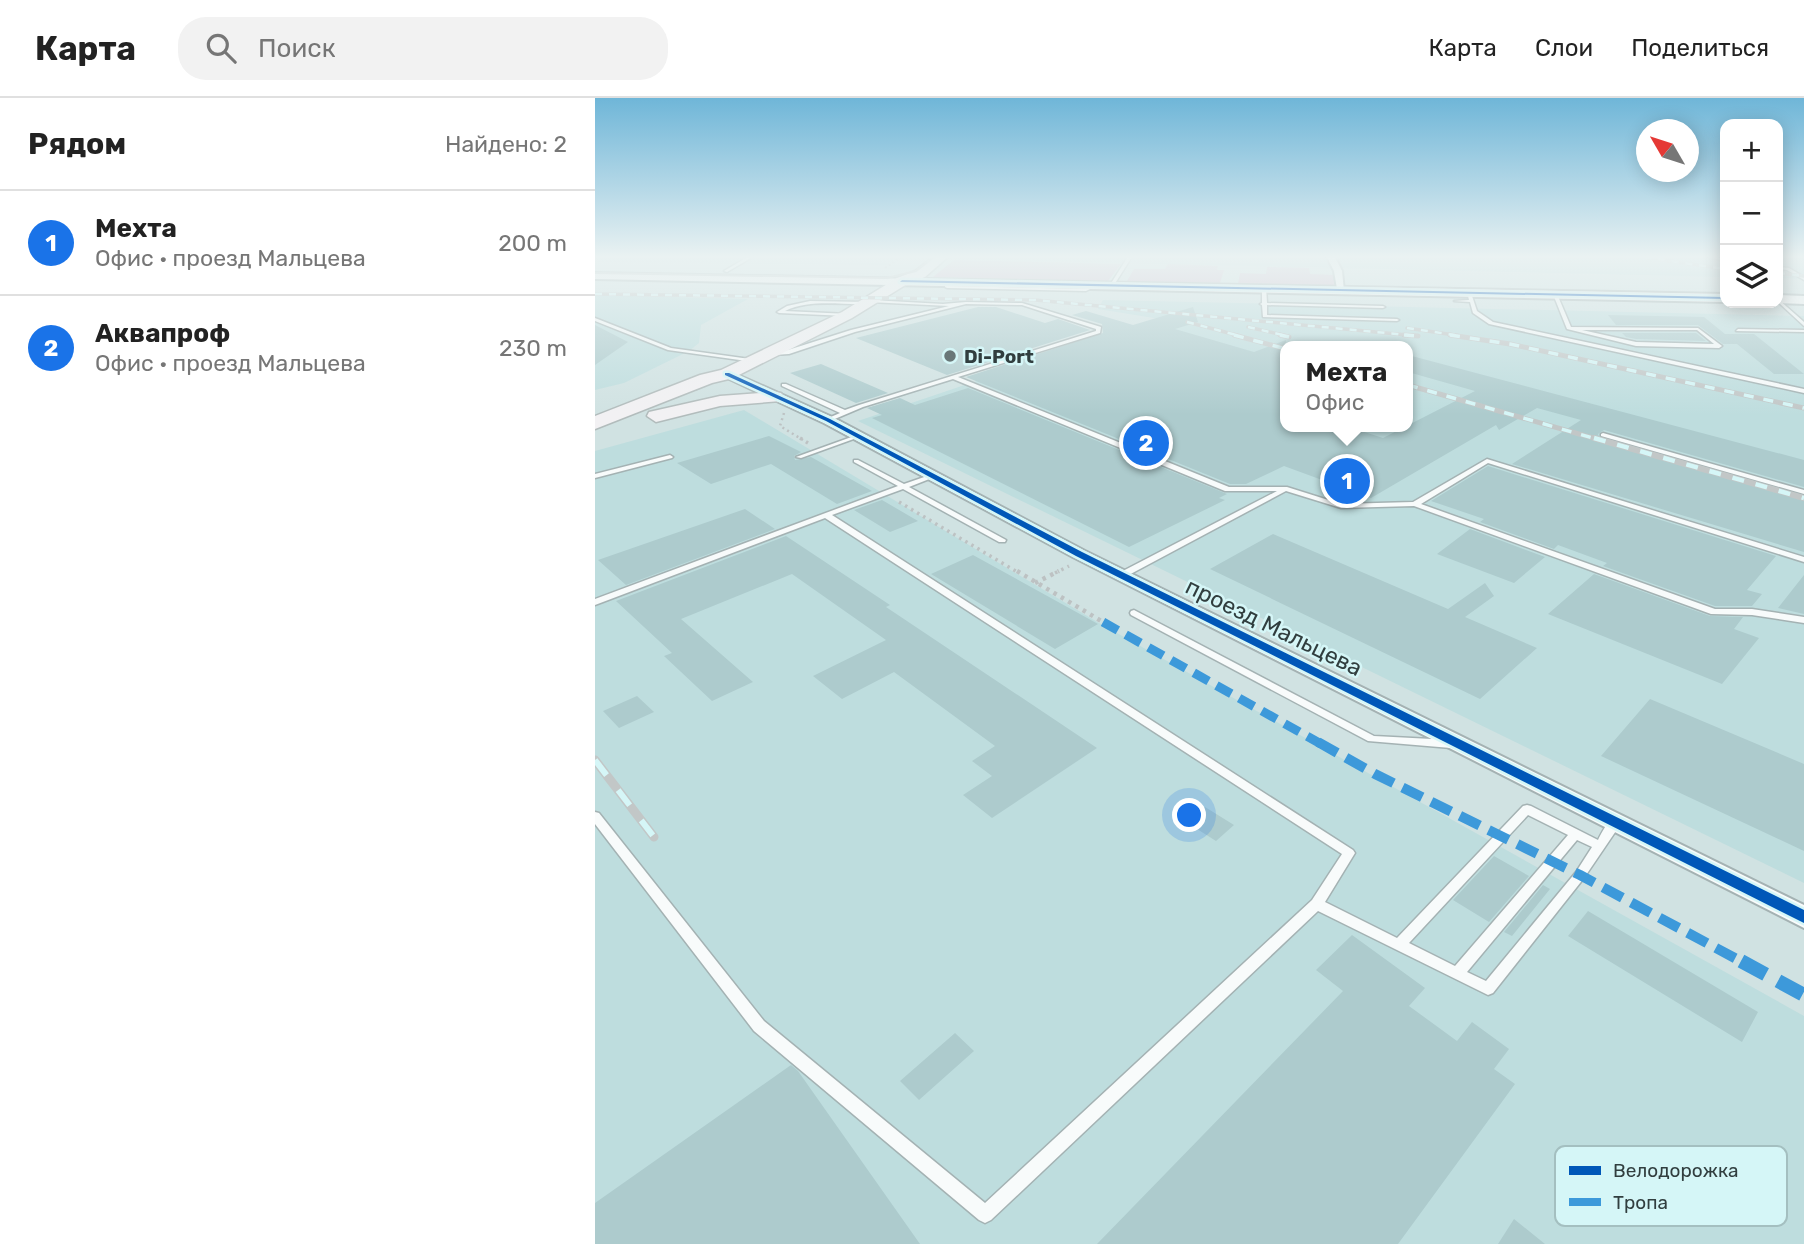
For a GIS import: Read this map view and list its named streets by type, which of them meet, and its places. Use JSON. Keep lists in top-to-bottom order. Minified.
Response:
{"streets":{"street":["проезд Мальцева"]},"places":["Di-Port"],"legend":["Велодорожка","Тропа"],"north":"top left","page":{"header":"Карта","search":"Поиск","nav":["Карта","Слои","Поделиться"],"heading":["Рядом","Найдено: 2"],"map_buttons":["+","−"],"list":[{"mark":"1","name":"Мехта","note":"Офис · проезд Мальцева","value":"200 m"},{"mark":"2","name":"Аквапроф","note":"Офис · проезд Мальцева","value":"230 m"}],"popup":["Мехта","Офис"],"pins":["2","1"]}}
